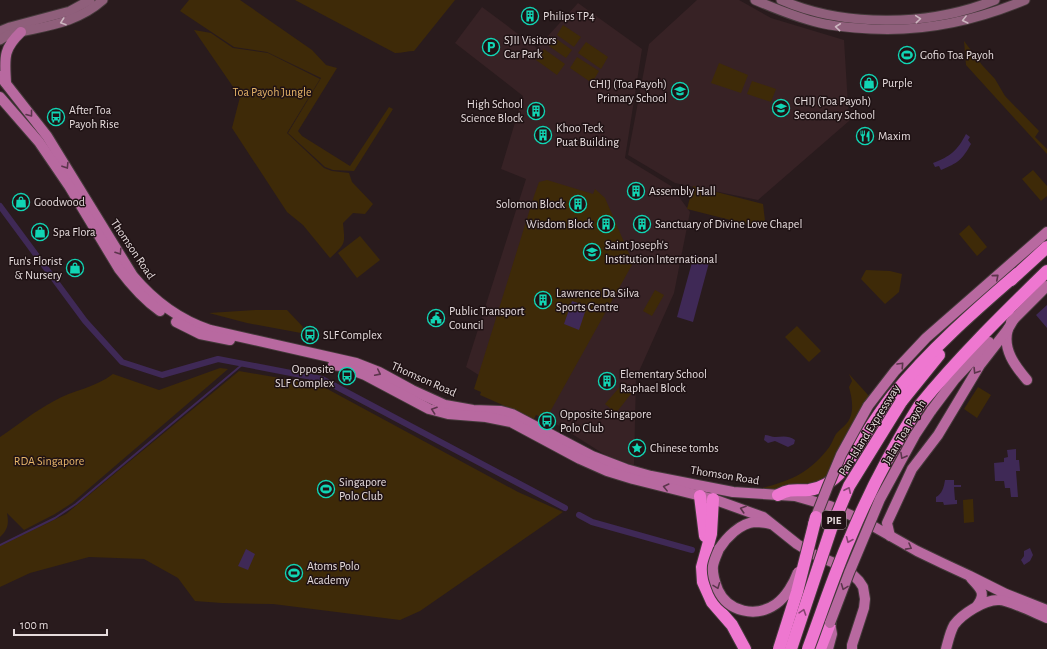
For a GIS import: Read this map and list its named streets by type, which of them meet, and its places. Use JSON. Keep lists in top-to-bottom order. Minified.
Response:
{"streets":{"highway":["Pan-Island Expressway","PIE"],"main road":["Thomson Road","Jalan Toa Payoh"]},"parks":["Toa Payoh Jungle","RDA Singapore"],"places":{"building":["Philips TP4","High School Science Block","Khoo Teck Puat Building","Assembly Hall","Solomon Block","Wisdom Block","Sanctuary of Divine Love Chapel","Lawrence Da Silva Sports Centre","Elementary School Raphael Block"],"parking":["SJII Visitors Car Park"],"sports":["Gofio Toa Payoh","Singapore Polo Club","Atoms Polo Academy"],"shop":["Purple","Goodwood","Spa Flora","Fun's Florist & Nursery"],"school or university":["CHIJ (Toa Payoh) Primary School","CHIJ (Toa Payoh) Secondary School","Saint Joseph's Institution International"],"bus stop":["After Toa Payoh Rise","SLF Complex","Opposite SLF Complex","Opposite Singapore Polo Club"],"restaurant":["Maxim"],"public building":["Public Transport Council"],"place":["Chinese tombs"]},"scale_bar":"100 m"}
